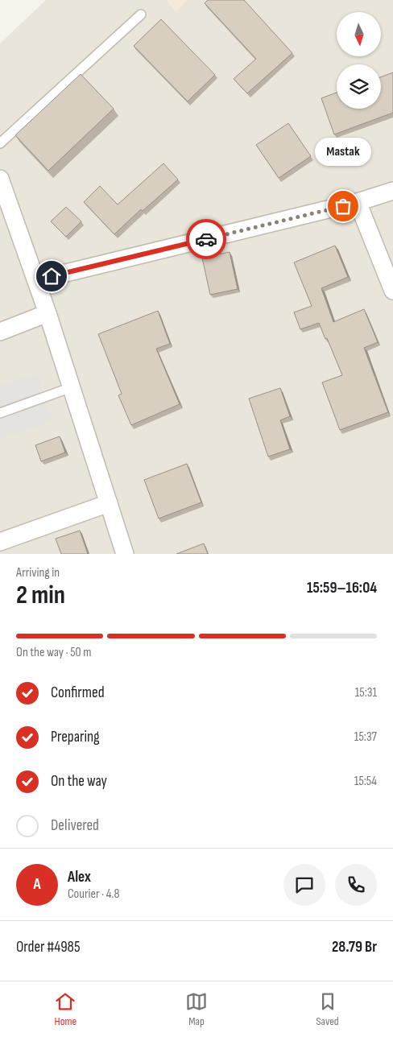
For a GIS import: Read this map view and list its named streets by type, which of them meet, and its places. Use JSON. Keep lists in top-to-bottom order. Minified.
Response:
{"places":["Mastak"],"north":"bottom","page":{"bubble":"Mastak","heading":["2 min","Arriving in","15:59–16:04"],"panel":["Alex","Courier · 4.8","Order #4985","28.79 Br"],"bar":"On the way · 50 m","list":[["Confirmed","15:31"],["Preparing","15:37"],["On the way","15:54"],"Delivered"],"round":"A","tabs":["Home","Map","Saved"]}}
